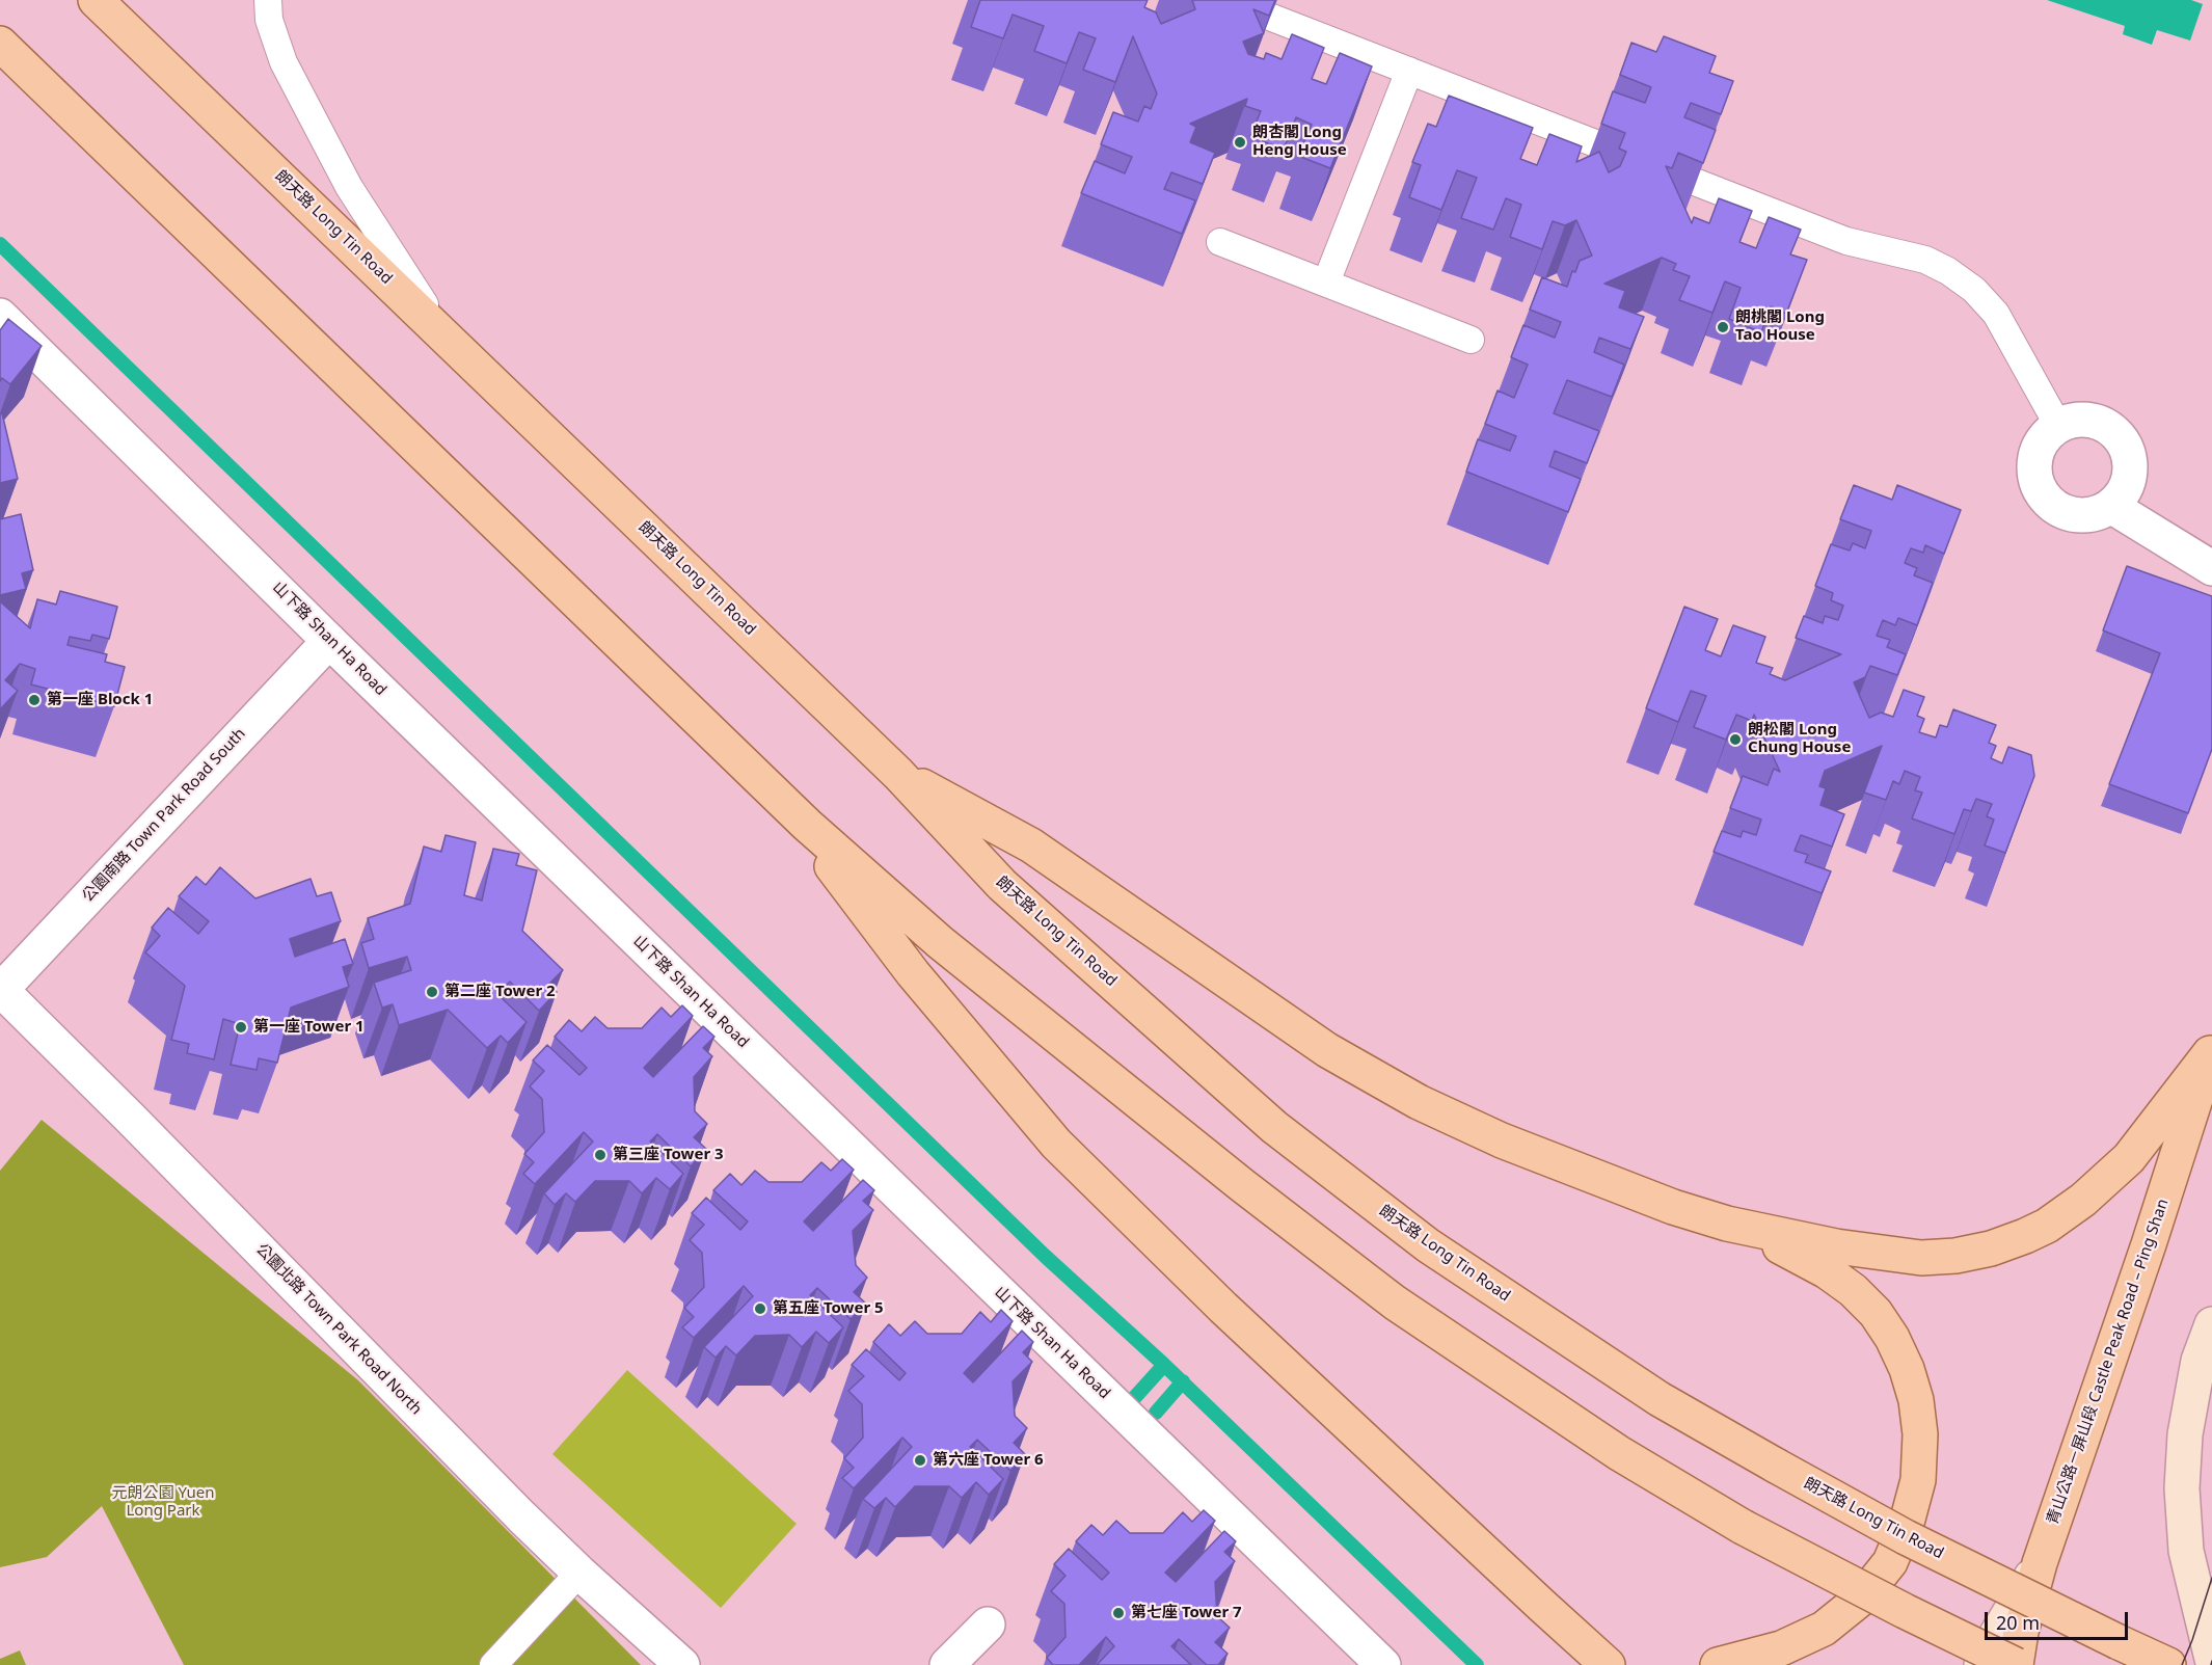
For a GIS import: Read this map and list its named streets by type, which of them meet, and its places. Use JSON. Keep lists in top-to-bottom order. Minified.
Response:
{"streets":{"main road":["朗天路 Long Tin Road","青山公路－屏山段 Castle Peak Road – Ping Shan"],"street":["山下路 Shan Ha Road","公園南路 Town Park Road South","公園北路 Town Park Road North"]},"crossings":[["山下路 Shan Ha Road","公園南路 Town Park Road South"],["公園南路 Town Park Road South","公園北路 Town Park Road North"]],"parks":["元朗公園 Yuen Long Park"],"places":["朗杏閣 Long Heng House","朗桃閣 Long Tao House","第一座 Block 1","朗松閣 Long Chung House","第二座 Tower 2","第一座 Tower 1","第三座 Tower 3","第五座 Tower 5","第六座 Tower 6","第七座 Tower 7"],"scale_bar":"20 m"}
